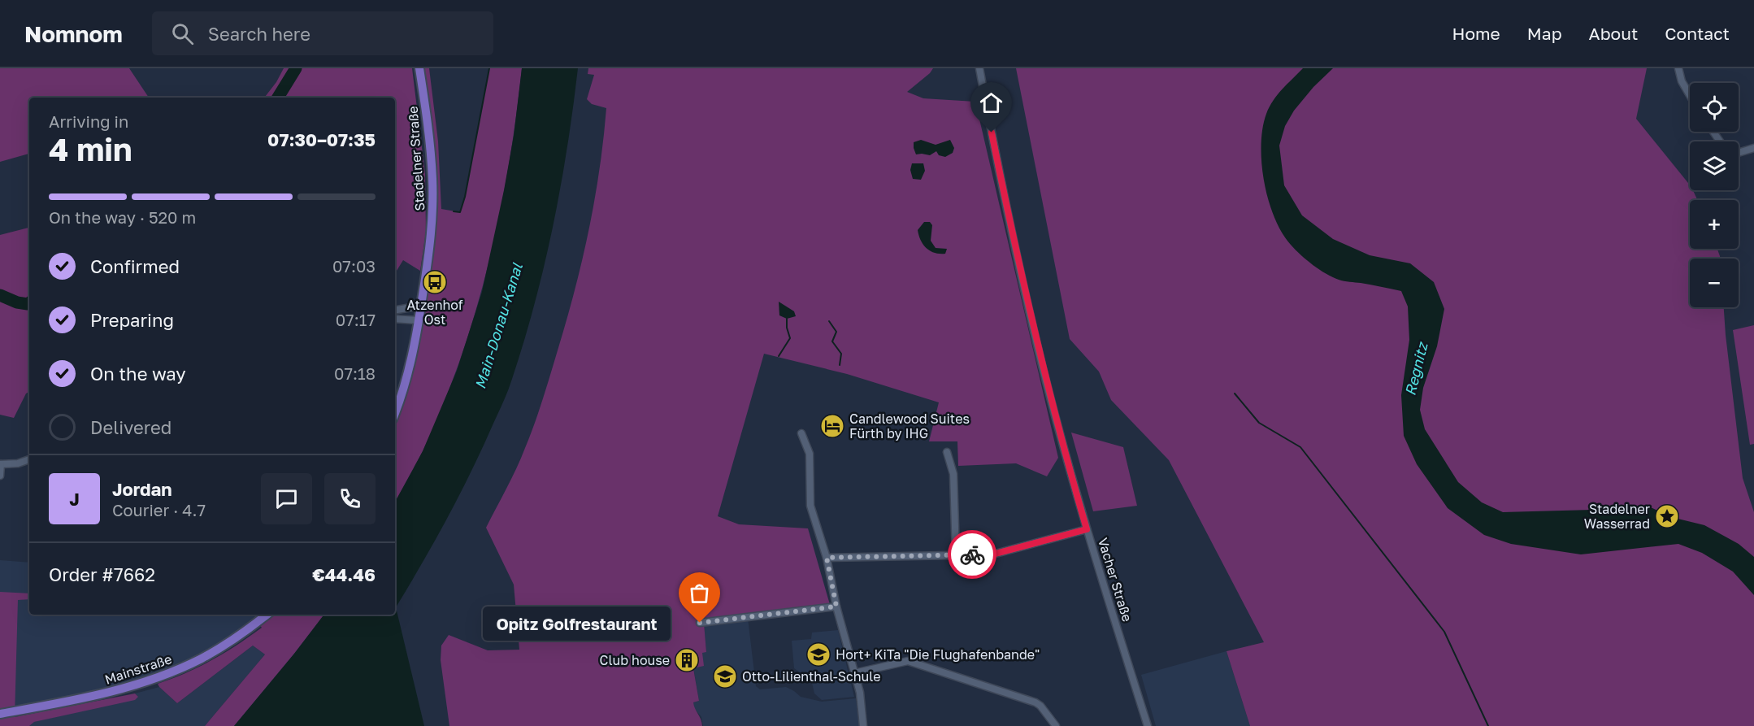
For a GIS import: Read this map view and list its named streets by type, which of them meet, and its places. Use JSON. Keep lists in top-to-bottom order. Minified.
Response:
{"streets":{"main road":["Stadelner Straße","Mainstraße"],"street":["Vacher Straße"]},"water":["Main-Donau-Kanal","Regnitz"],"places":{"bus stop":["Atzenhof Ost"],"hotel":["Candlewood Suites Fürth by IHG"],"place":["Stadelner Wasserrad"],"other":["Opitz Golfrestaurant"],"school or university":["Hort+ KiTa \"Die Flughafenbande\"","Otto-Lilienthal-Schule"],"building":["Club house"]},"page":{"header":"Nomnom","search":"Search here","nav":["Home","Map","About","Contact"],"map_buttons":["+","−"],"heading":["4 min","Arriving in","07:30–07:35"],"panel":["Jordan","Courier · 4.7","Order #7662","€44.46"],"bar":"On the way · 520 m","list":[["Confirmed","07:03"],["Preparing","07:17"],["On the way","07:18"],"Delivered"],"round":"J","bubble":"Opitz Golfrestaurant"}}
